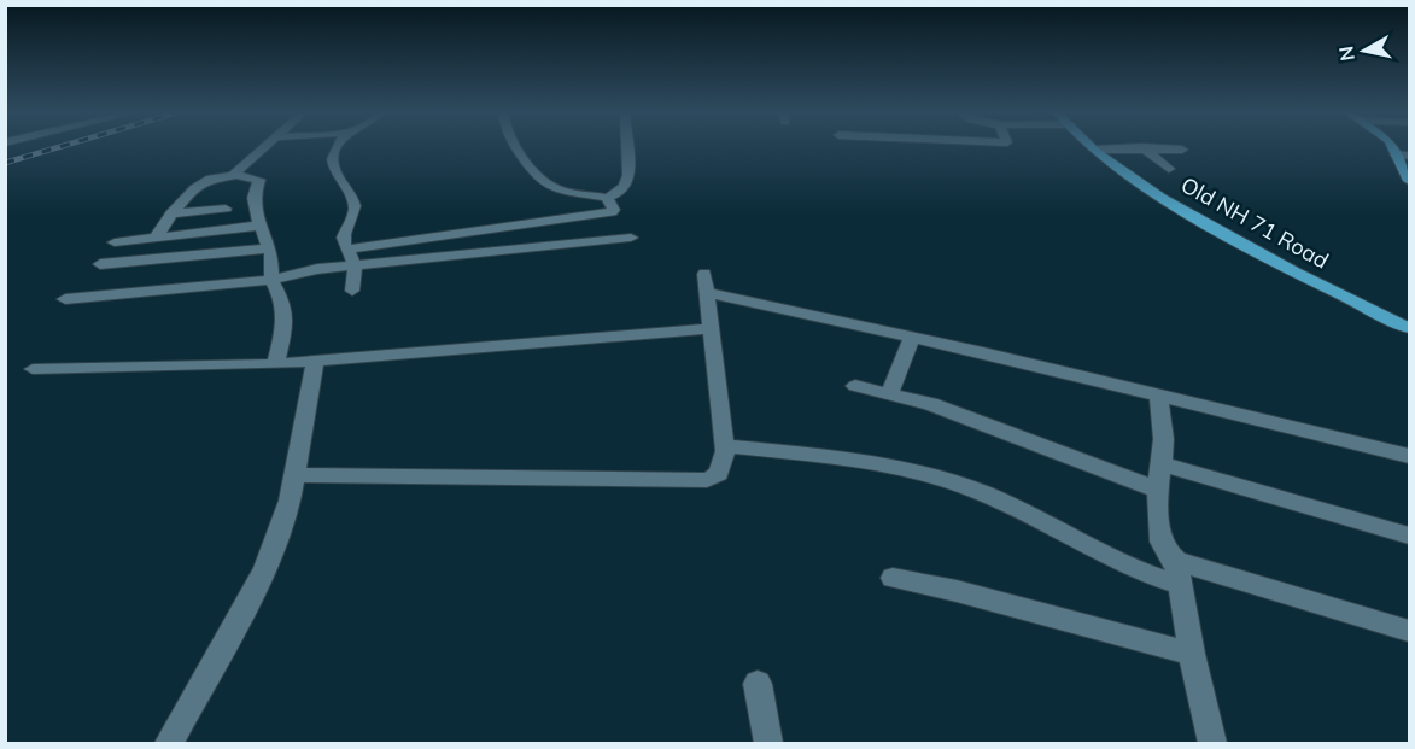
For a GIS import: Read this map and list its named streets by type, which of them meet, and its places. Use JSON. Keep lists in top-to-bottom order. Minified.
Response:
{"streets":{"main road":["Old NH 71 Road"]},"north":"left"}
